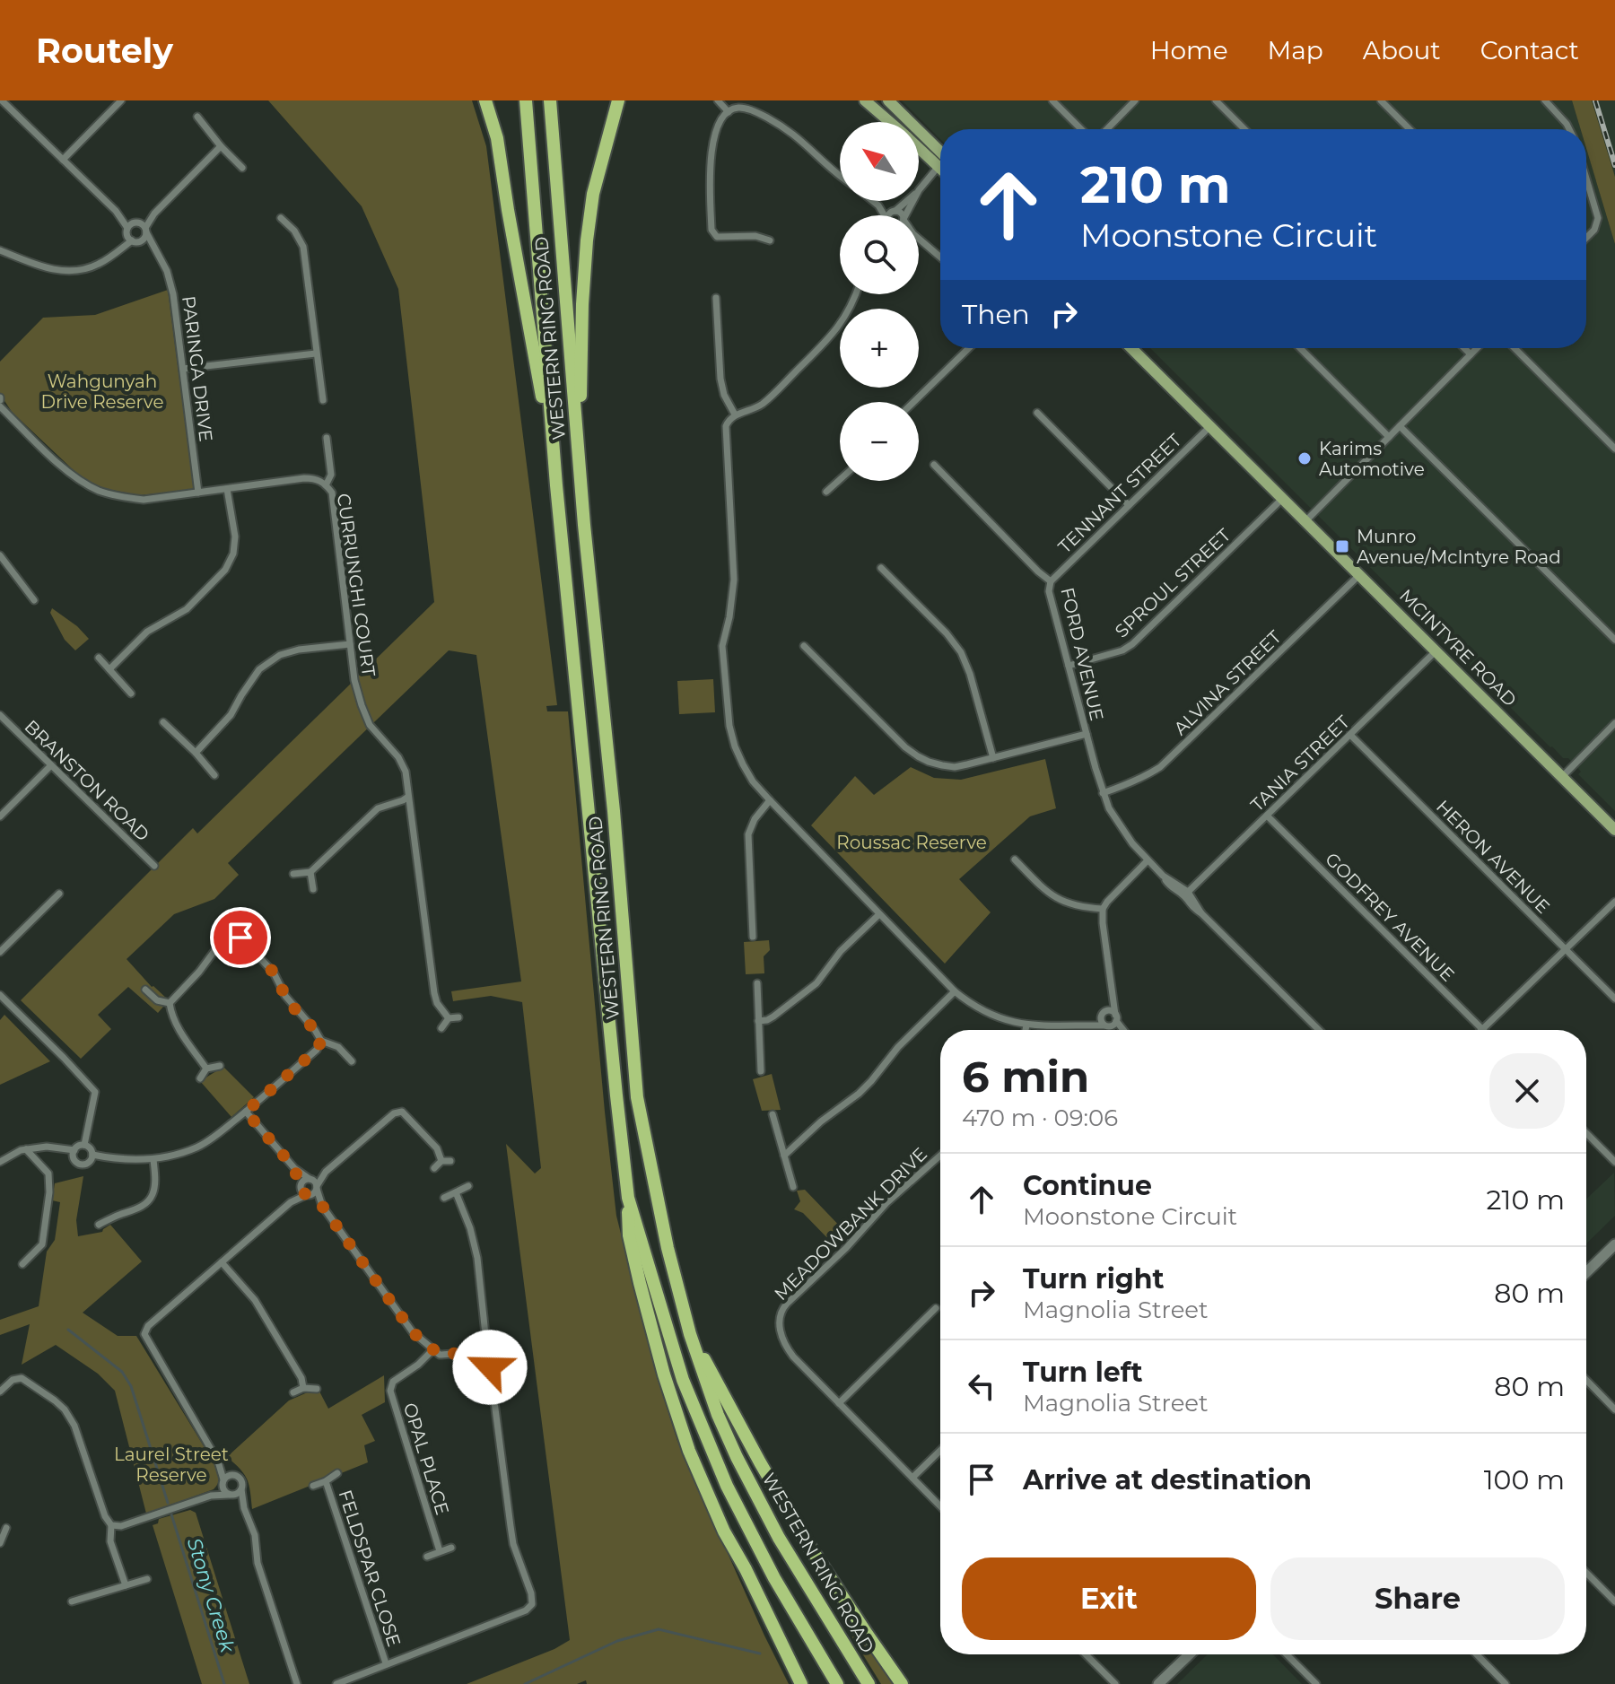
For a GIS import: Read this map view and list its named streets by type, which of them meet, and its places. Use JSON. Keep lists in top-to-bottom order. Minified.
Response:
{"streets":{"highway":["WESTERN RING ROAD"],"main road":["MCINTYRE ROAD"],"street":["PARINGA DRIVE","TENNANT STREET","SPROUL STREET","CURRUNGHI COURT","FORD AVENUE","ALVINA STREET","TANIA STREET","BRANSTON ROAD","HERON AVENUE","GODFREY AVENUE","MEADOWBANK DRIVE","OPAL PLACE","FELDSPAR CLOSE"]},"crossings":[["TENNANT STREET","MCINTYRE ROAD"],["TENNANT STREET","FORD AVENUE"],["SPROUL STREET","MCINTYRE ROAD"],["SPROUL STREET","FORD AVENUE"],["MCINTYRE ROAD","ALVINA STREET"],["MCINTYRE ROAD","TANIA STREET"],["FORD AVENUE","ALVINA STREET"],["FORD AVENUE","TANIA STREET"],["TANIA STREET","HERON AVENUE"],["TANIA STREET","GODFREY AVENUE"]],"water":["Stony Creek"],"parks":["Wahgunyah Drive Reserve","Roussac Reserve","Laurel Street Reserve"],"places":{"other":["Karims Automotive"],"transit":["Munro Avenue/McIntyre Road"]},"north":"top left","page":{"header":"Routely","nav":["Home","Map","About","Contact"],"map_buttons":["+","−"],"turn":["210 m","Moonstone Circuit"],"then":"Then","heading":["6 min","470 m · 09:06"],"list":[{"name":"Continue","note":"Moonstone Circuit","value":"210 m"},{"name":"Turn right","note":"Magnolia Street","value":"80 m"},{"name":"Turn left","note":"Magnolia Street","value":"80 m"},{"name":"Arrive at destination","value":"100 m"}],"buttons":["Exit","Share"]}}
